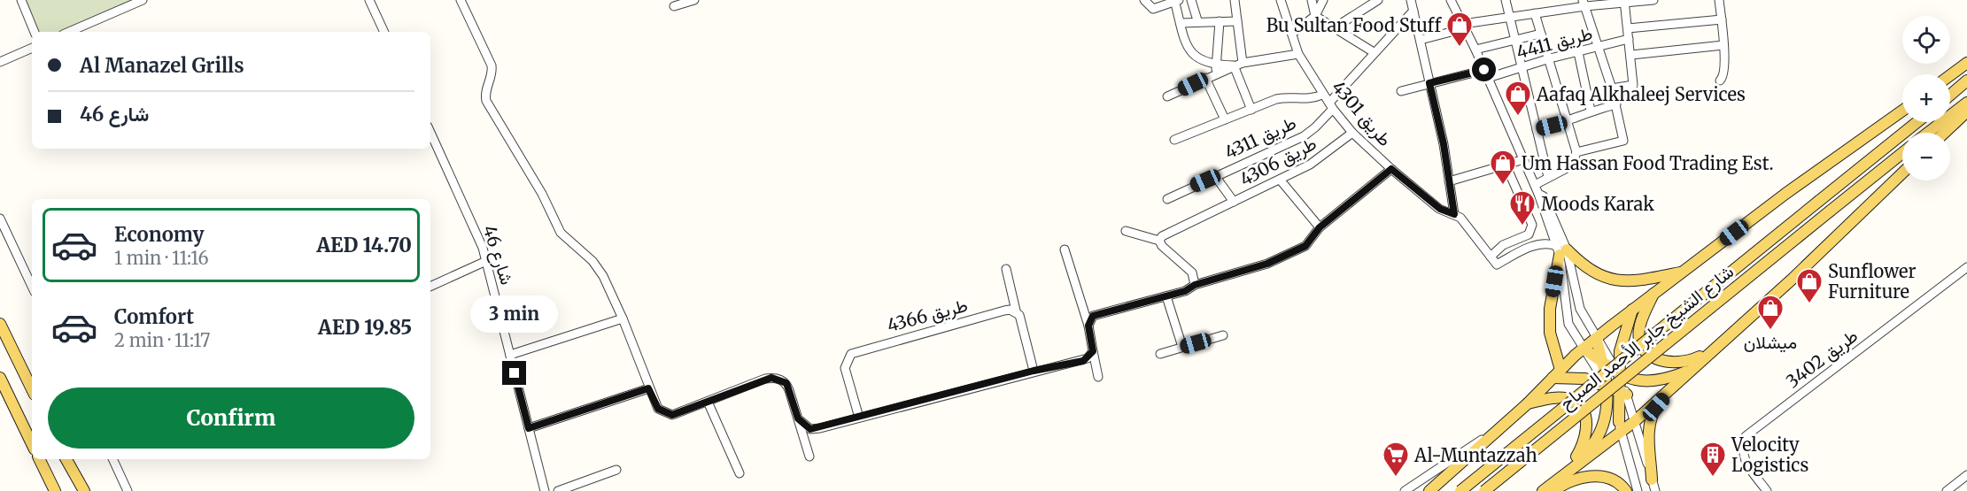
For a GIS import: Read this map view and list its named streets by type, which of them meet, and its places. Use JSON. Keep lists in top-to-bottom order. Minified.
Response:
{"streets":{"main road":["شارع الشيخ جابر الأحمد الصباح"],"street":["طريق 4411","طريق 4301","طريق 4311","طريق 4306","شارع 46","طريق 4366","طريق 3402"]},"crossings":[["طريق 4301","طريق 4311"],["طريق 4301","طريق 4306"]],"places":{"shop":["Bu Sultan Food Stuff","Aafaq Alkhaleej Services","Um Hassan Food Trading Est.","Sunflower Furniture","ميشلان"],"restaurant":["Moods Karak"],"supermarket":["Al-Muntazzah"],"building":["Velocity Logistics"]},"page":{"map_buttons":["+","−"],"banner":["Al Manazel Grills","شارع 46"],"list":[{"name":"Economy","note":"1 min · 11:16","value":"AED 14.70"},{"name":"Comfort","note":"2 min · 11:17","value":"AED 19.85"}],"bubble":"3 min","buttons":"Confirm"}}
